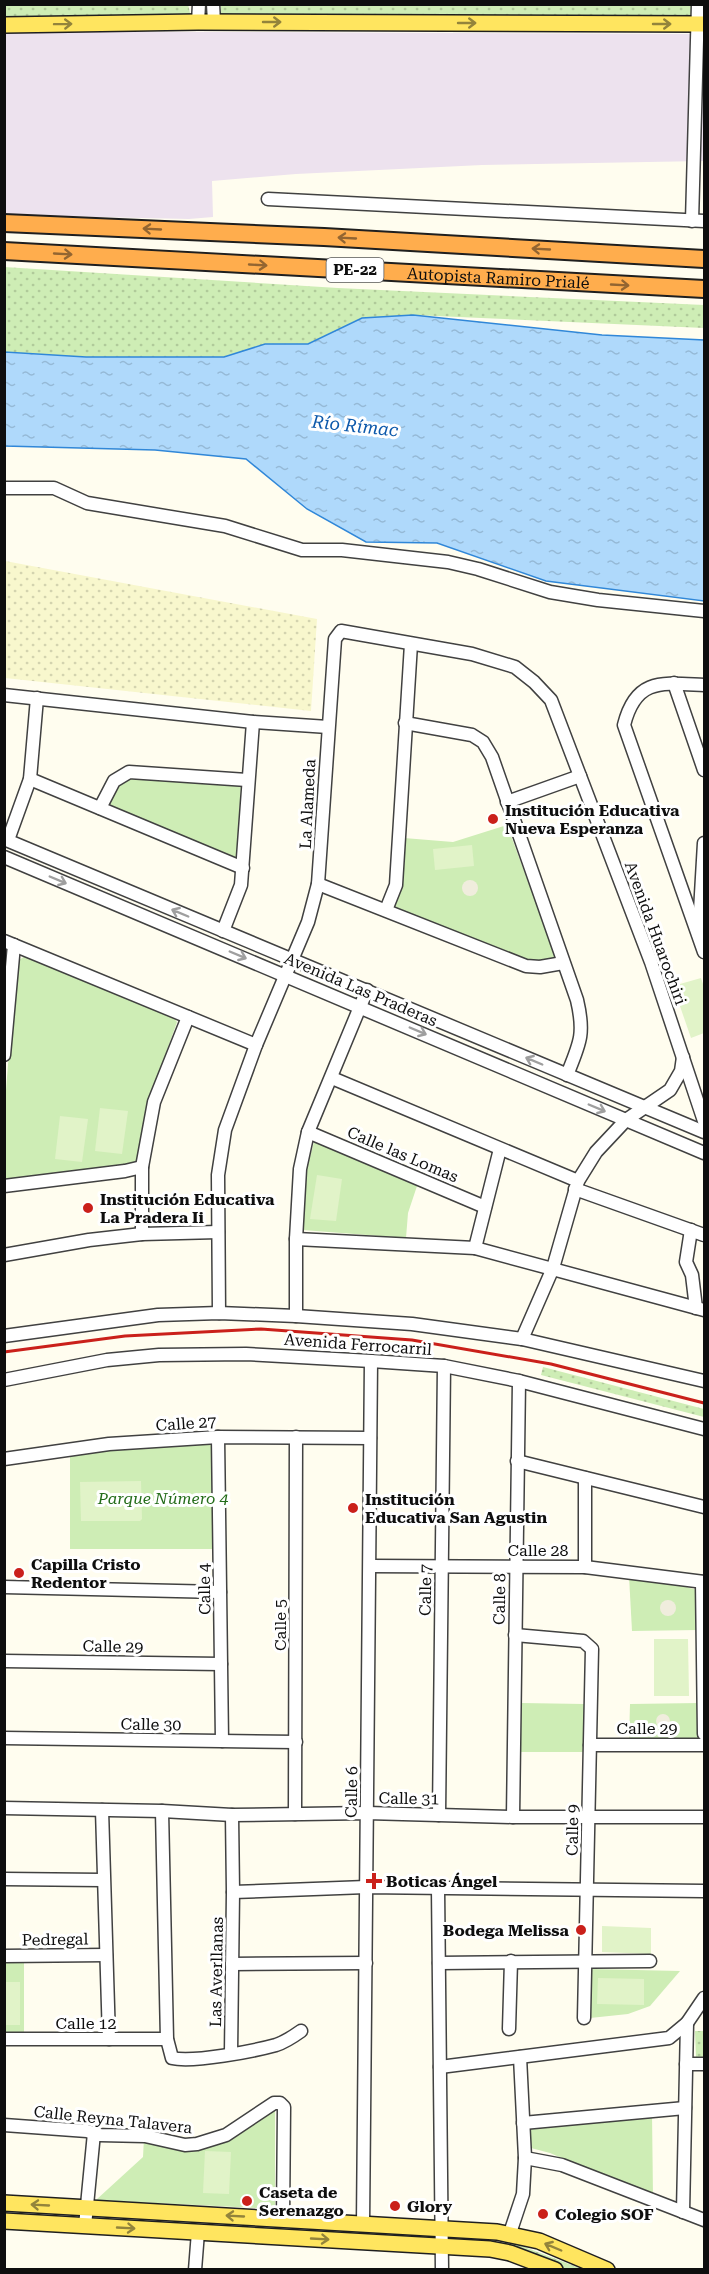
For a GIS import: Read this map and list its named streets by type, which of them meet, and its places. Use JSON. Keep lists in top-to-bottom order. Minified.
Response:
{"streets":{"highway":["PE-22","Autopista Ramiro Prialé"],"street":["La Alameda","Avenida Huarochiri","Avenida Las Praderas","Calle las Lomas","Avenida Ferrocarril","Calle 27","Calle 28","Calle 4","Calle 7","Calle 8","Calle 5","Calle 29","Calle 30","Calle 6","Calle 31","Calle 9","Pedregal","Las Averllanas","Calle 12","Calle Reyna Talavera"]},"crossings":[["La Alameda","Avenida Huarochiri"],["La Alameda","Avenida Las Praderas"],["La Alameda","Avenida Ferrocarril"],["Avenida Ferrocarril","Calle 7"],["Avenida Ferrocarril","Calle 8"],["Avenida Ferrocarril","Calle 6"],["Calle 27","Calle 4"],["Calle 27","Calle 5"],["Calle 27","Calle 6"],["Calle 28","Calle 7"],["Calle 28","Calle 8"],["Calle 28","Calle 6"],["Calle 4","Calle 29"],["Calle 4","Calle 30"],["Calle 7","Calle 31"],["Calle 8","Calle 31"],["Calle 8","Calle 9"],["Calle 5","Calle 30"],["Calle 5","Calle 31"],["Calle 29","Calle 9"],["Calle 6","Calle 31"],["Calle 31","Calle 9"]],"water":["Río Rímac"],"parks":["Parque Número 4"],"places":{"other":["Institución Educativa Nueva Esperanza","Institución Educativa La Pradera Ii","Institución Educativa San Agustin","Capilla Cristo Redentor","Bodega Melissa","Caseta de Serenazgo","Glory","Colegio SOF"],"health":["Boticas Ángel"]}}
